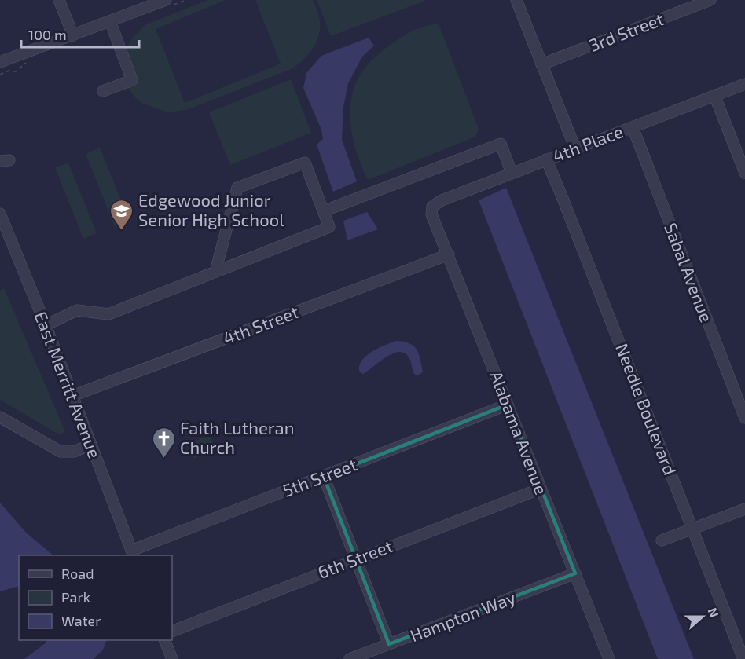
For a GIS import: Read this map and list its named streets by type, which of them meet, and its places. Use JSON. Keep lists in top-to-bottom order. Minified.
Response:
{"streets":{"street":["3rd Street","4th Place","Sabal Avenue","4th Street","East Merritt Avenue","Needle Boulevard","Alabama Avenue","5th Street","6th Street","Hampton Way"]},"crossings":[["4th Place","Sabal Avenue"],["4th Place","Needle Boulevard"],["4th Place","Alabama Avenue"],["4th Street","East Merritt Avenue"],["4th Street","Alabama Avenue"],["East Merritt Avenue","5th Street"],["Alabama Avenue","5th Street"],["Alabama Avenue","6th Street"],["Alabama Avenue","Hampton Way"]],"places":{"school or university":["Edgewood Junior Senior High School"],"church":["Faith Lutheran Church"]},"legend":["Road","Park","Water"],"scale_bar":"100 m","north":"right"}
